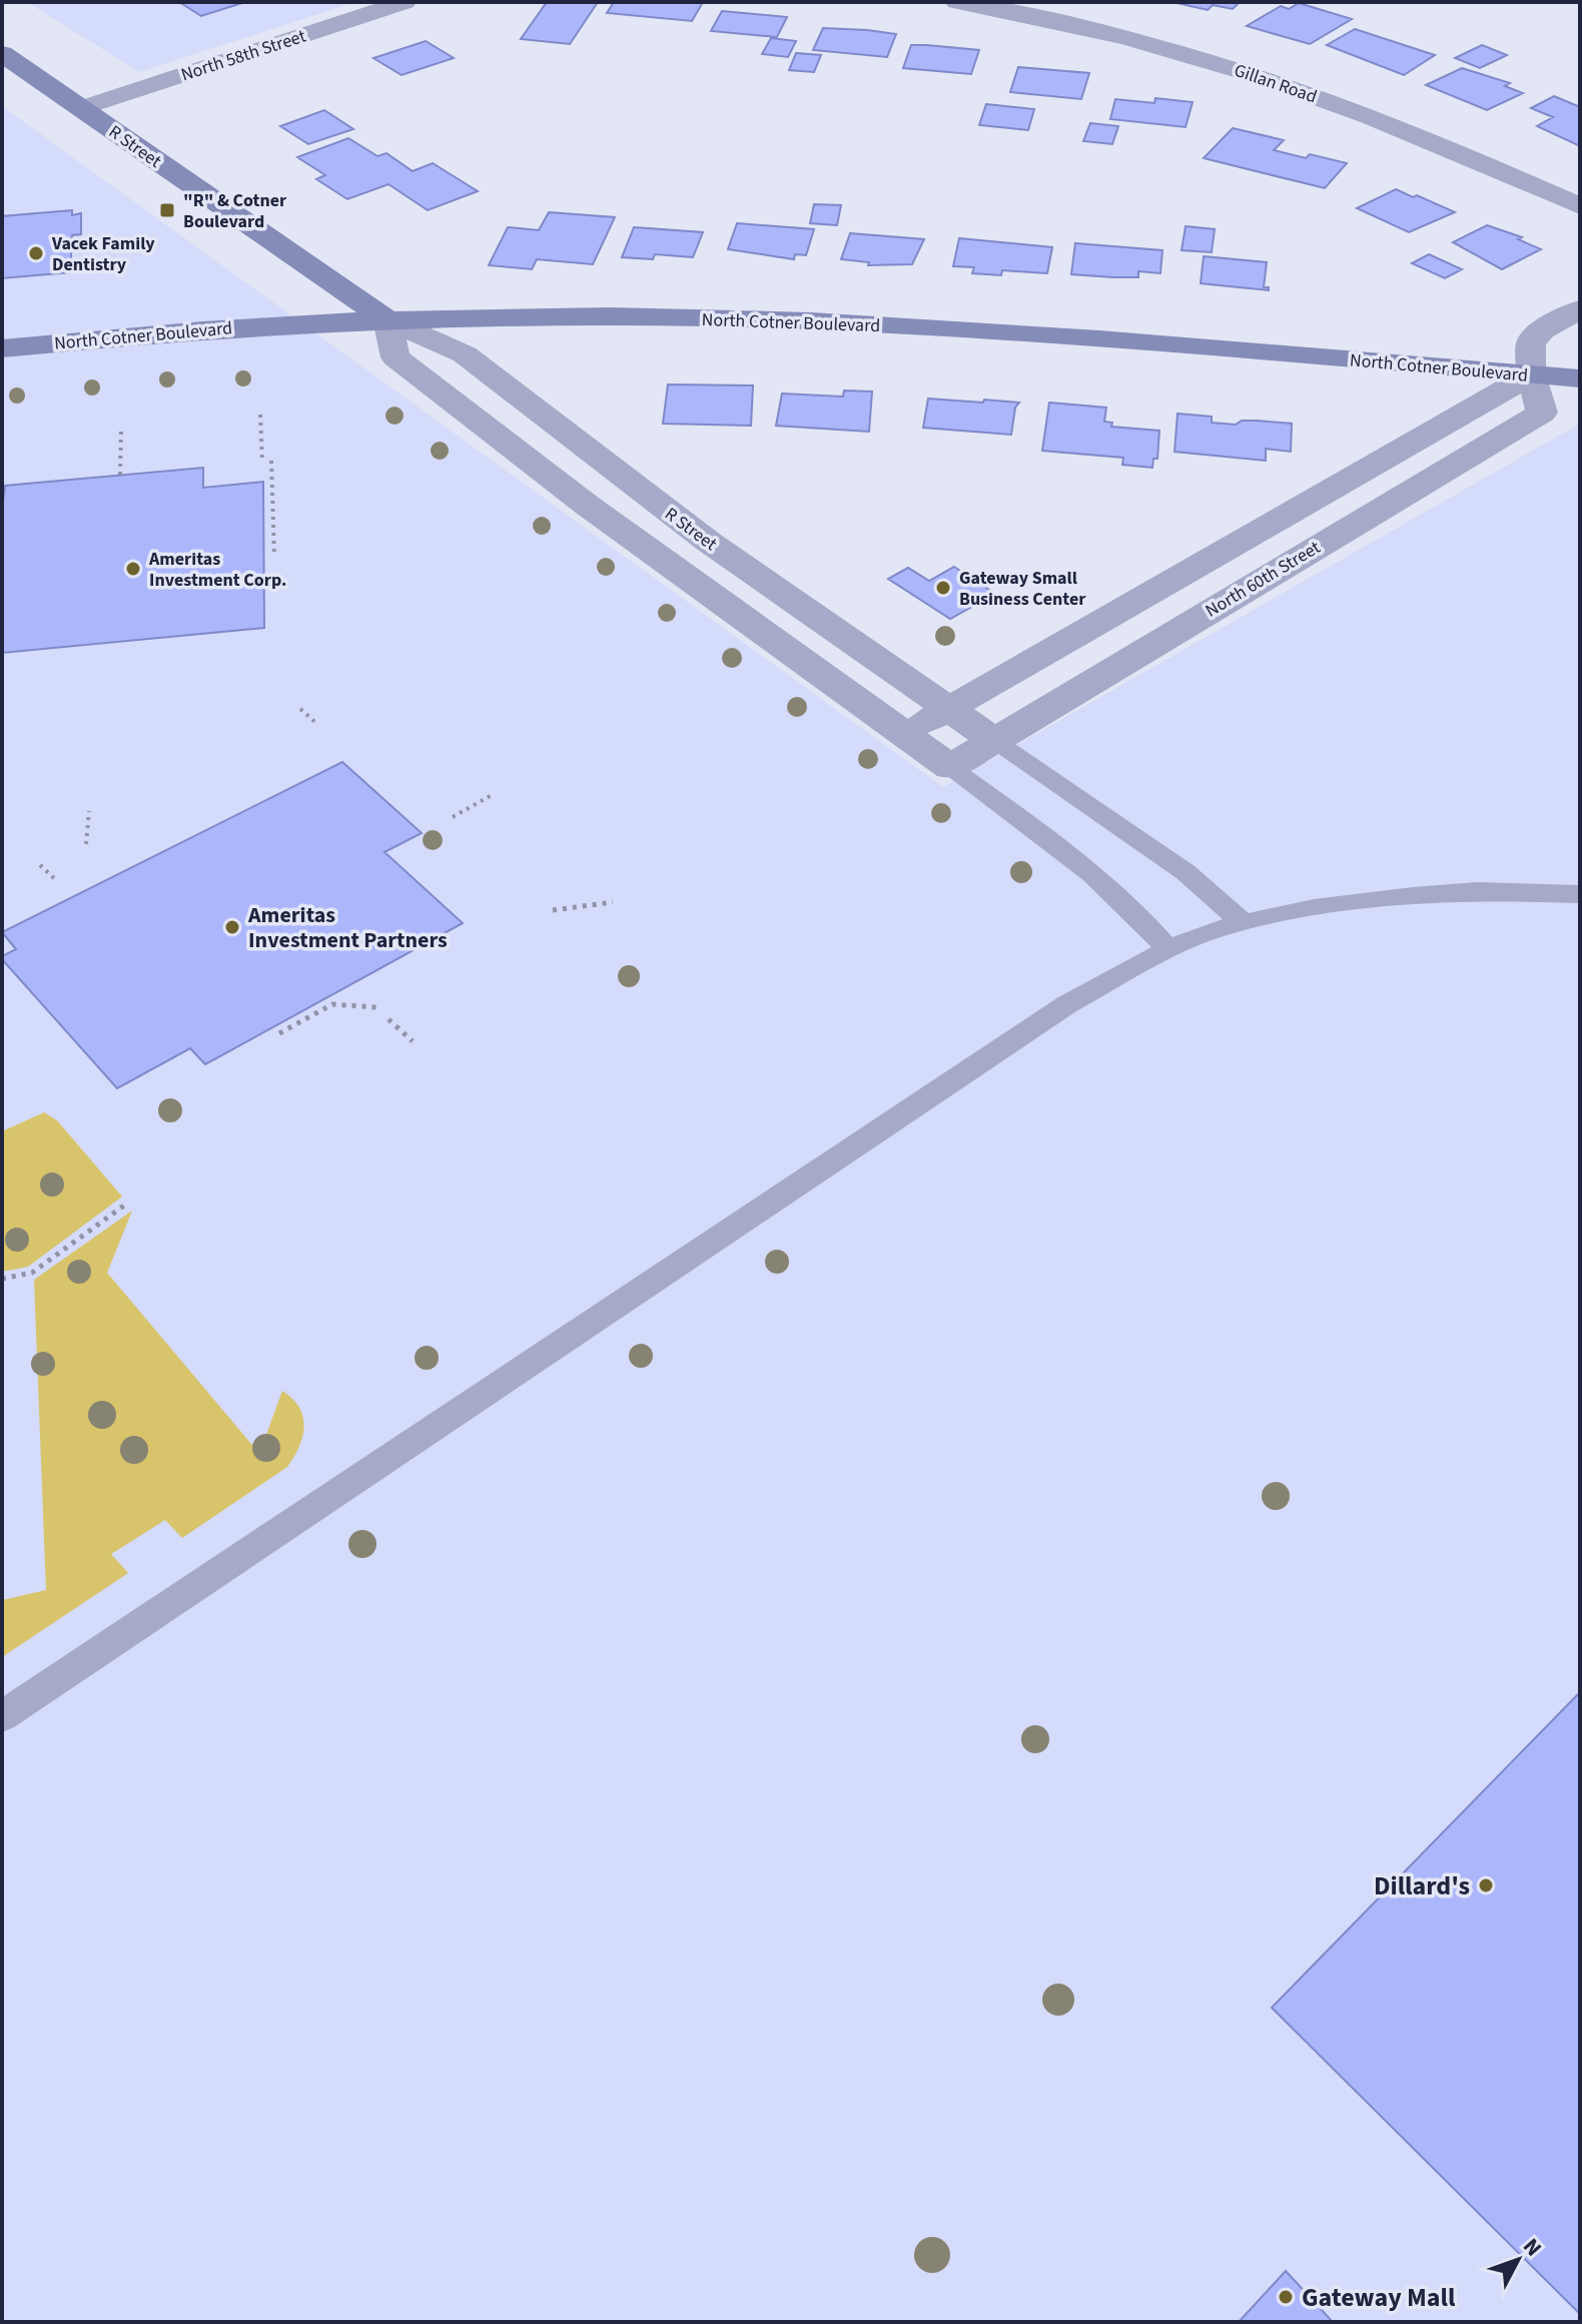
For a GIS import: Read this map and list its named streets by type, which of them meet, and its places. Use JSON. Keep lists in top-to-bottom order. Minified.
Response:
{"streets":{"main road":["R Street","North Cotner Boulevard"],"street":["North 58th Street","Gillan Road","North 60th Street"]},"crossings":[["North 58th Street","R Street"],["R Street","North Cotner Boulevard"],["R Street","North 60th Street"],["North Cotner Boulevard","North 60th Street"]],"places":{"transit":["\"R\" & Cotner Boulevard"],"other":["Vacek Family Dentistry","Ameritas Investment Corp.","Gateway Small Business Center","Ameritas Investment Partners","Dillard's","Gateway Mall"]},"north":"top right"}
